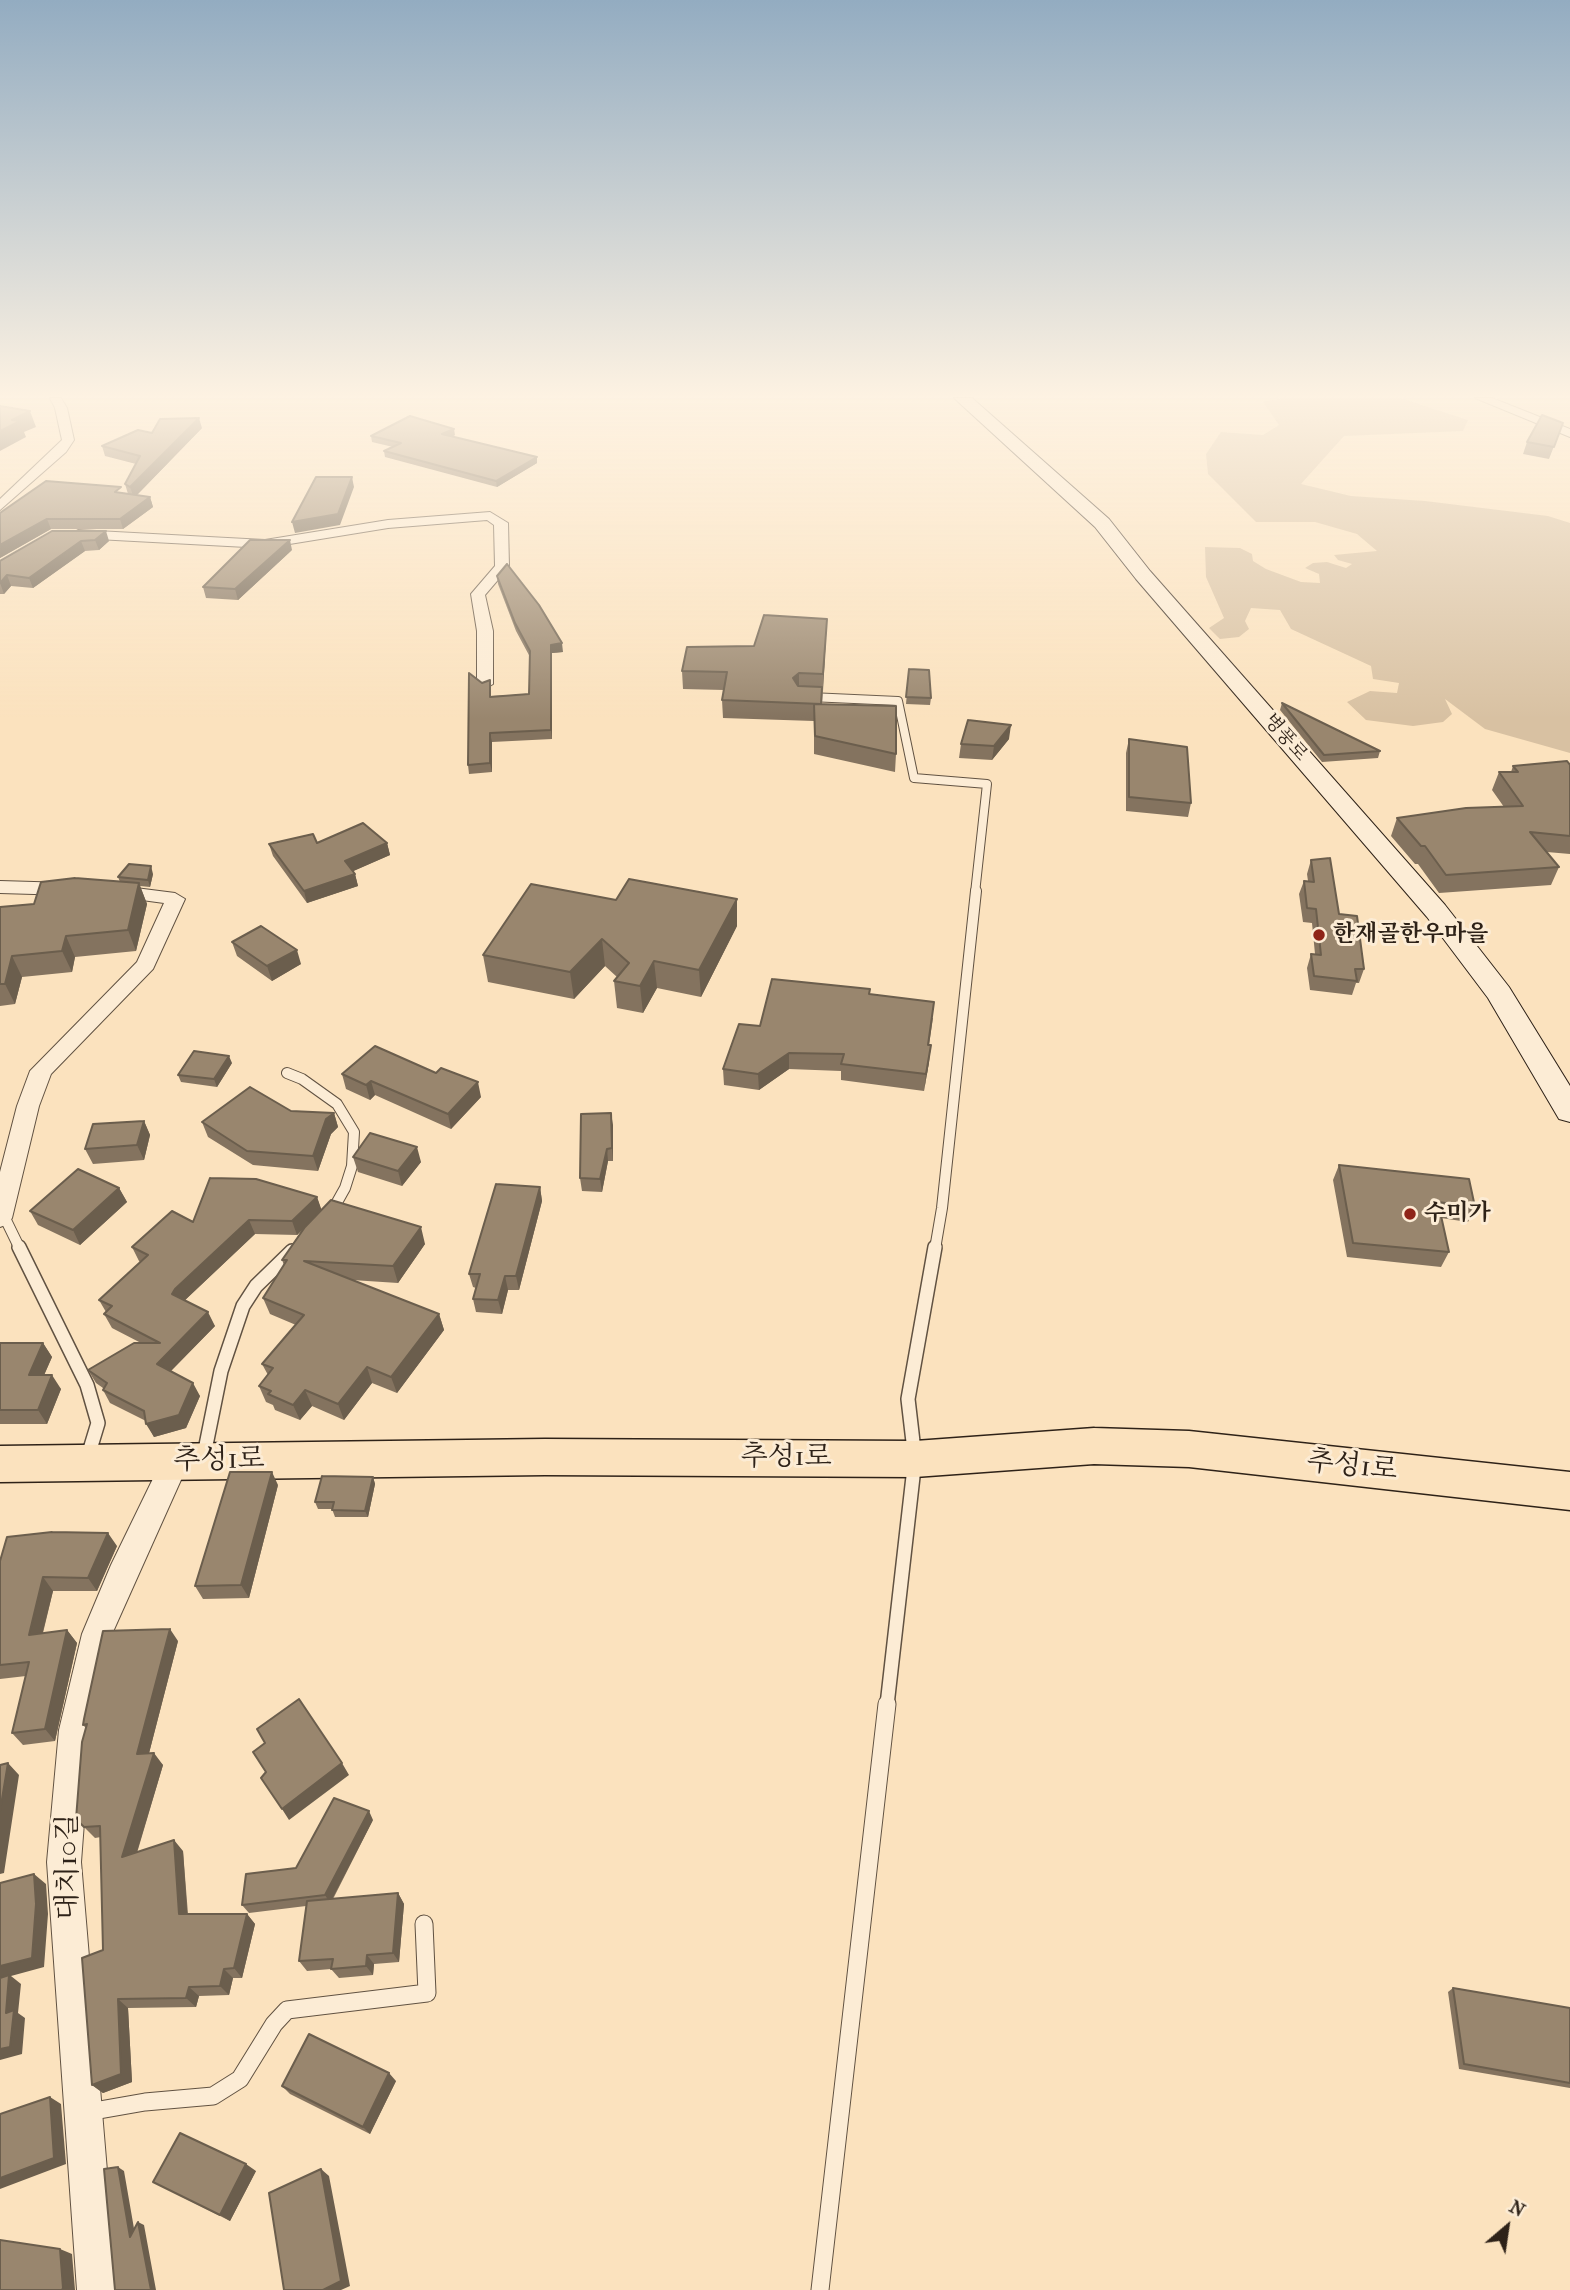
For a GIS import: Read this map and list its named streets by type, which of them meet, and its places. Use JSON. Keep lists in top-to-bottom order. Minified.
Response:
{"streets":{"main road":["병풍로","추성1로"],"street":["대치10길"]},"crossings":[["추성1로","대치10길"]],"places":["한재골한우마을","수미가"],"north":"top right"}
